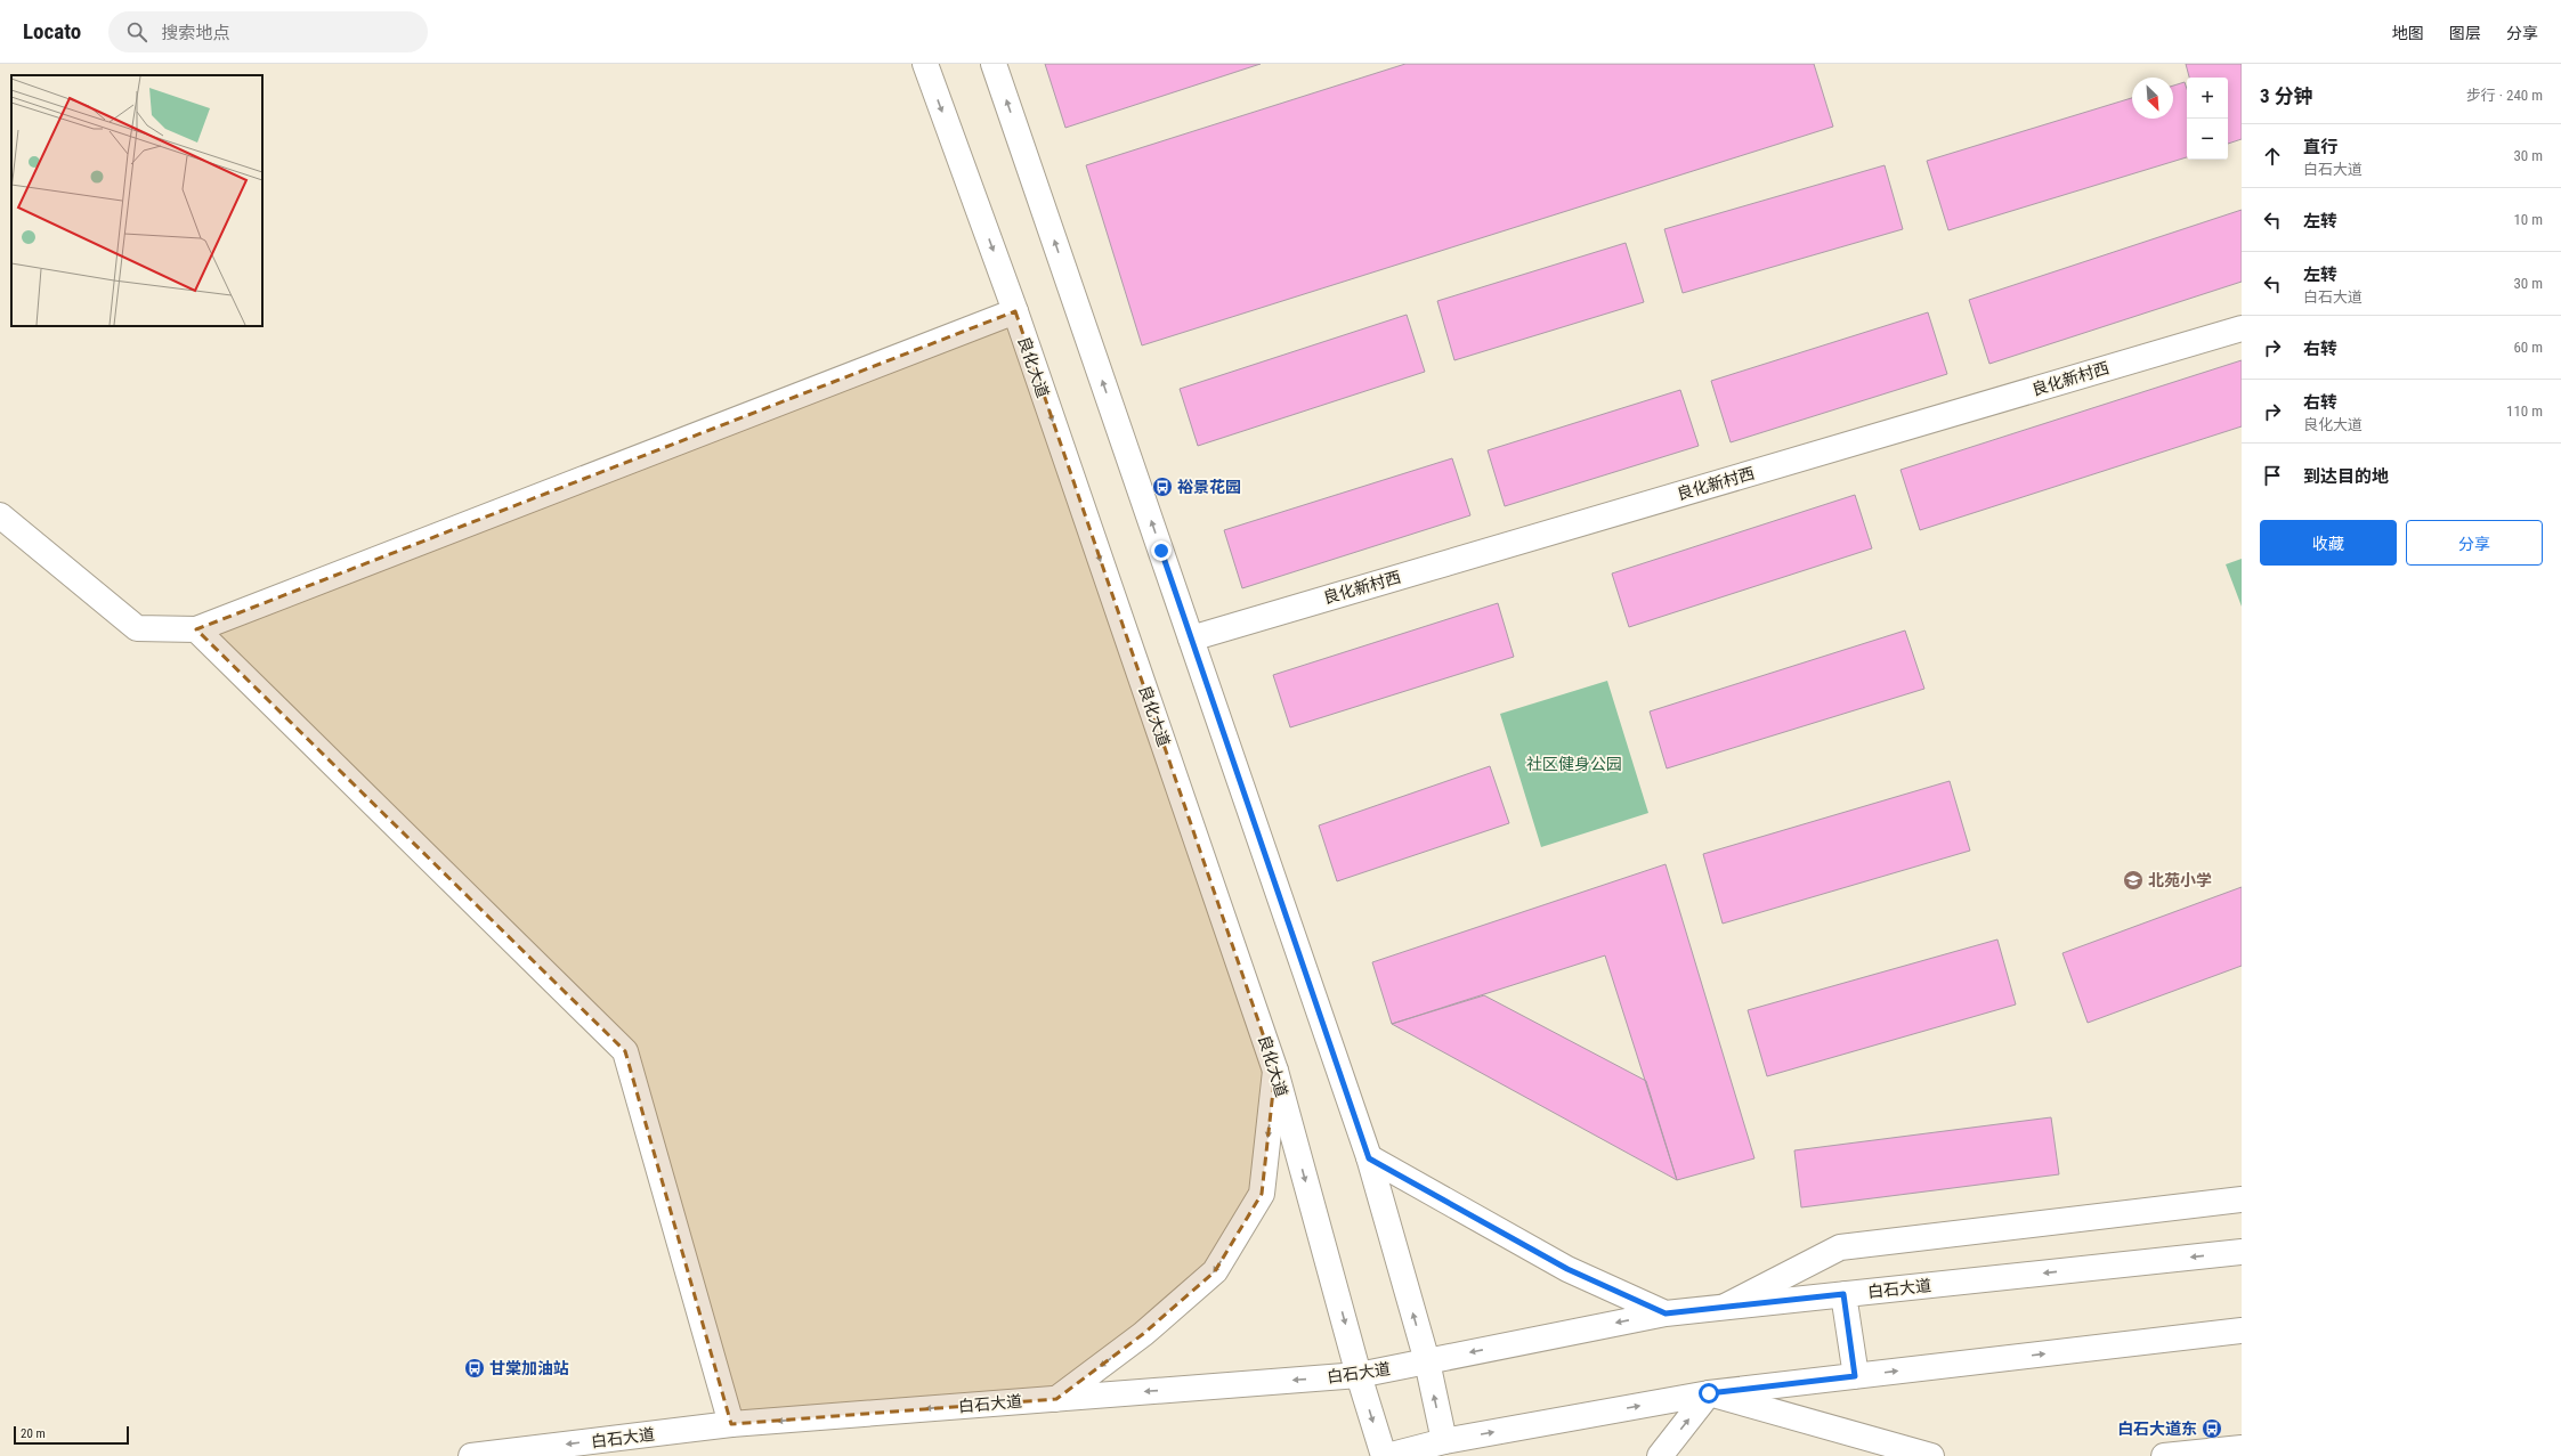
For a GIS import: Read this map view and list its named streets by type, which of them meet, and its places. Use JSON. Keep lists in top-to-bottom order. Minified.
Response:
{"streets":{"street":["良化大道","良化新村西","白石大道"]},"crossings":[["良化大道","白石大道"]],"parks":["社区健身公园"],"places":{"bus stop":["裕景花园","甘棠加油站","白石大道东"],"school or university":["北苑小学"]},"scale_bar":"20 m","north":"bottom right","page":{"header":"Locato","search":"搜索地点","nav":["地图","图层","分享"],"heading":["3 分钟","步行 · 240 m"],"map_buttons":["+","−"],"list":[["直行","白石大道","30 m"],["左转","10 m"],["左转","白石大道","30 m"],["右转","60 m"],["右转","良化大道","110 m"],"到达目的地"],"buttons":["收藏","分享"],"scale":"20 m"}}
